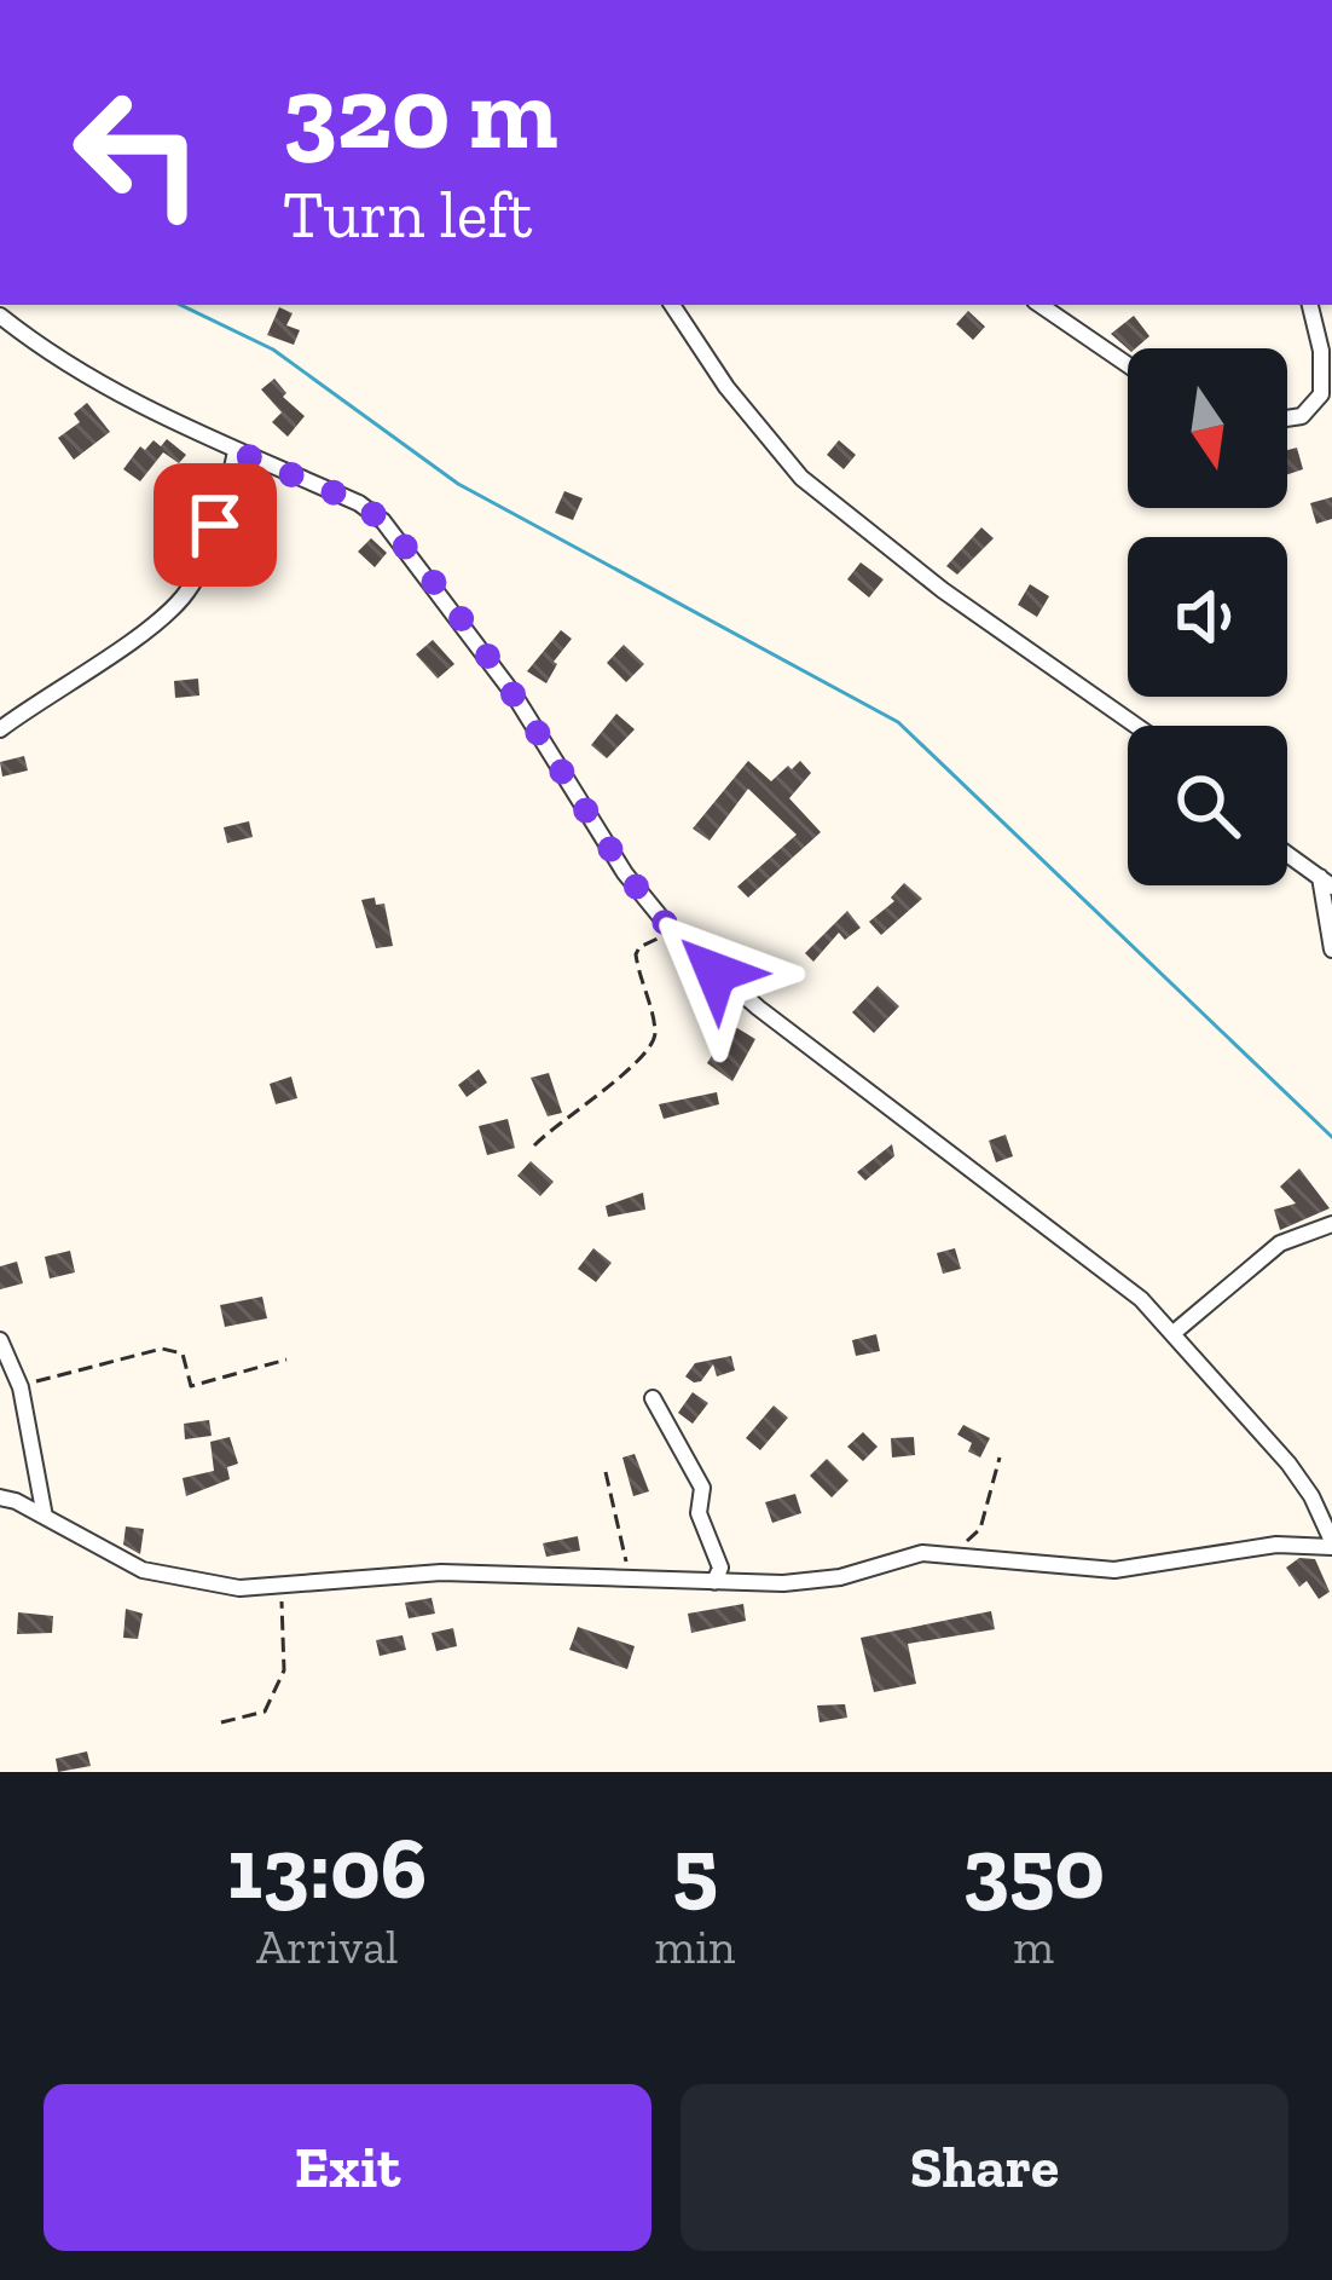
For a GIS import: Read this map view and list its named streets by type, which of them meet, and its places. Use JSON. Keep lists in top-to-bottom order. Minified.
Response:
{"north":"bottom","page":{"turn":["320 m","Turn left"],"eta":["13:06","Arrival","5","min","350","m"],"buttons":["Exit","Share"]}}
